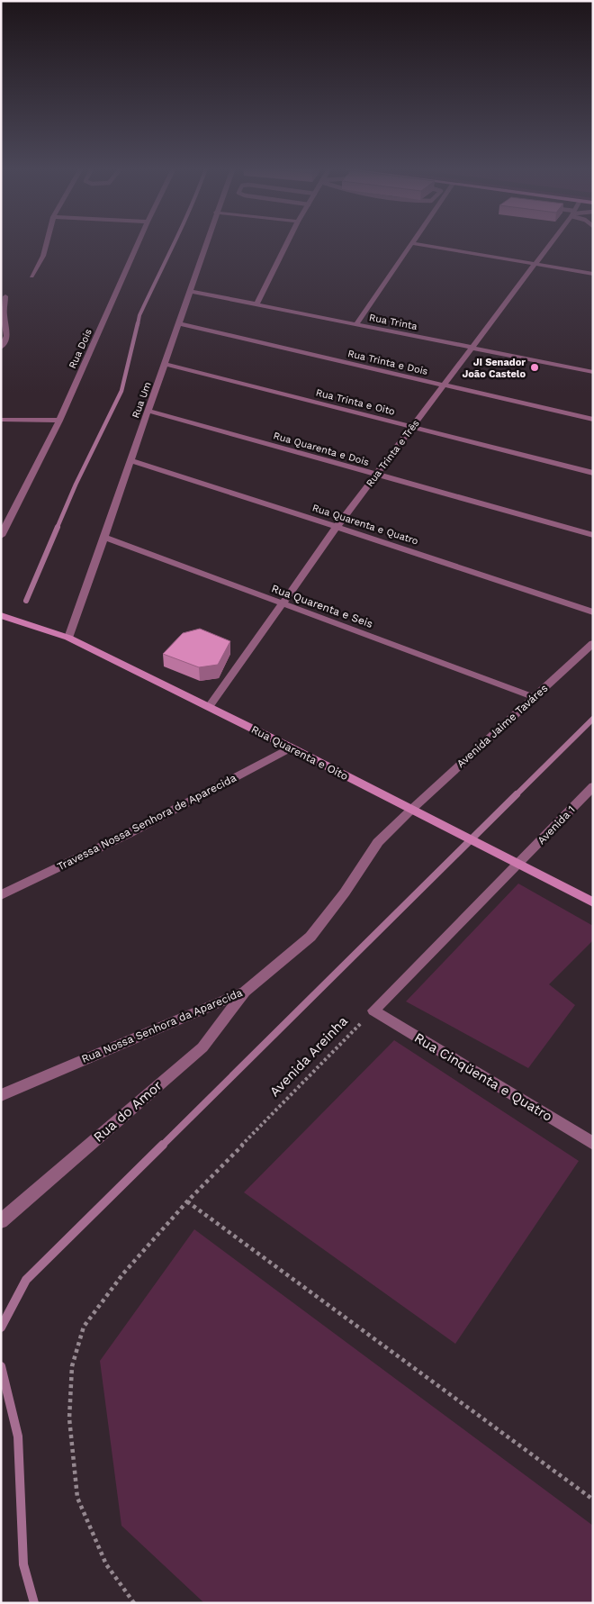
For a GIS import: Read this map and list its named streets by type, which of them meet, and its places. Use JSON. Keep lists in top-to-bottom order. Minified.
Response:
{"streets":{"main road":["Rua Quarenta e Oito"],"street":["Rua Trinta","Rua Dois","Rua Trinta e Dois","Rua Um","Rua Trinta e Oito","Rua Quarenta e Dois","Rua Trinta e Três","Rua Quarenta e Quatro","Rua Quarenta e Seis","Avenida Jaime Taváres","Travessa Nossa Senhora de Aparecida","Avenida 1","Rua Nossa Senhora da Aparecida","Rua Cinqüenta e Quatro","Rua do Amor"],"path":["Avenida Areinha"]},"crossings":[["Rua Trinta","Rua Um"],["Rua Trinta","Rua Trinta e Três"],["Rua Trinta e Dois","Rua Um"],["Rua Trinta e Dois","Rua Trinta e Três"],["Rua Um","Rua Trinta e Oito"],["Rua Um","Rua Quarenta e Dois"],["Rua Um","Rua Quarenta e Quatro"],["Rua Um","Rua Quarenta e Seis"],["Rua Um","Rua Quarenta e Oito"],["Rua Trinta e Oito","Rua Trinta e Três"],["Rua Quarenta e Dois","Rua Trinta e Três"],["Rua Trinta e Três","Rua Quarenta e Quatro"],["Rua Trinta e Três","Rua Quarenta e Seis"],["Rua Trinta e Três","Rua Quarenta e Oito"],["Rua Quarenta e Seis","Avenida Jaime Taváres"],["Avenida Jaime Taváres","Rua Quarenta e Oito"],["Avenida Jaime Taváres","Rua Nossa Senhora da Aparecida"],["Rua Quarenta e Oito","Travessa Nossa Senhora de Aparecida"],["Rua Quarenta e Oito","Avenida 1"],["Rua Quarenta e Oito","Rua Nossa Senhora da Aparecida"],["Rua Nossa Senhora da Aparecida","Rua do Amor"],["Avenida Areinha","Rua Cinqüenta e Quatro"]],"places":["JI Senador João Castelo"]}
